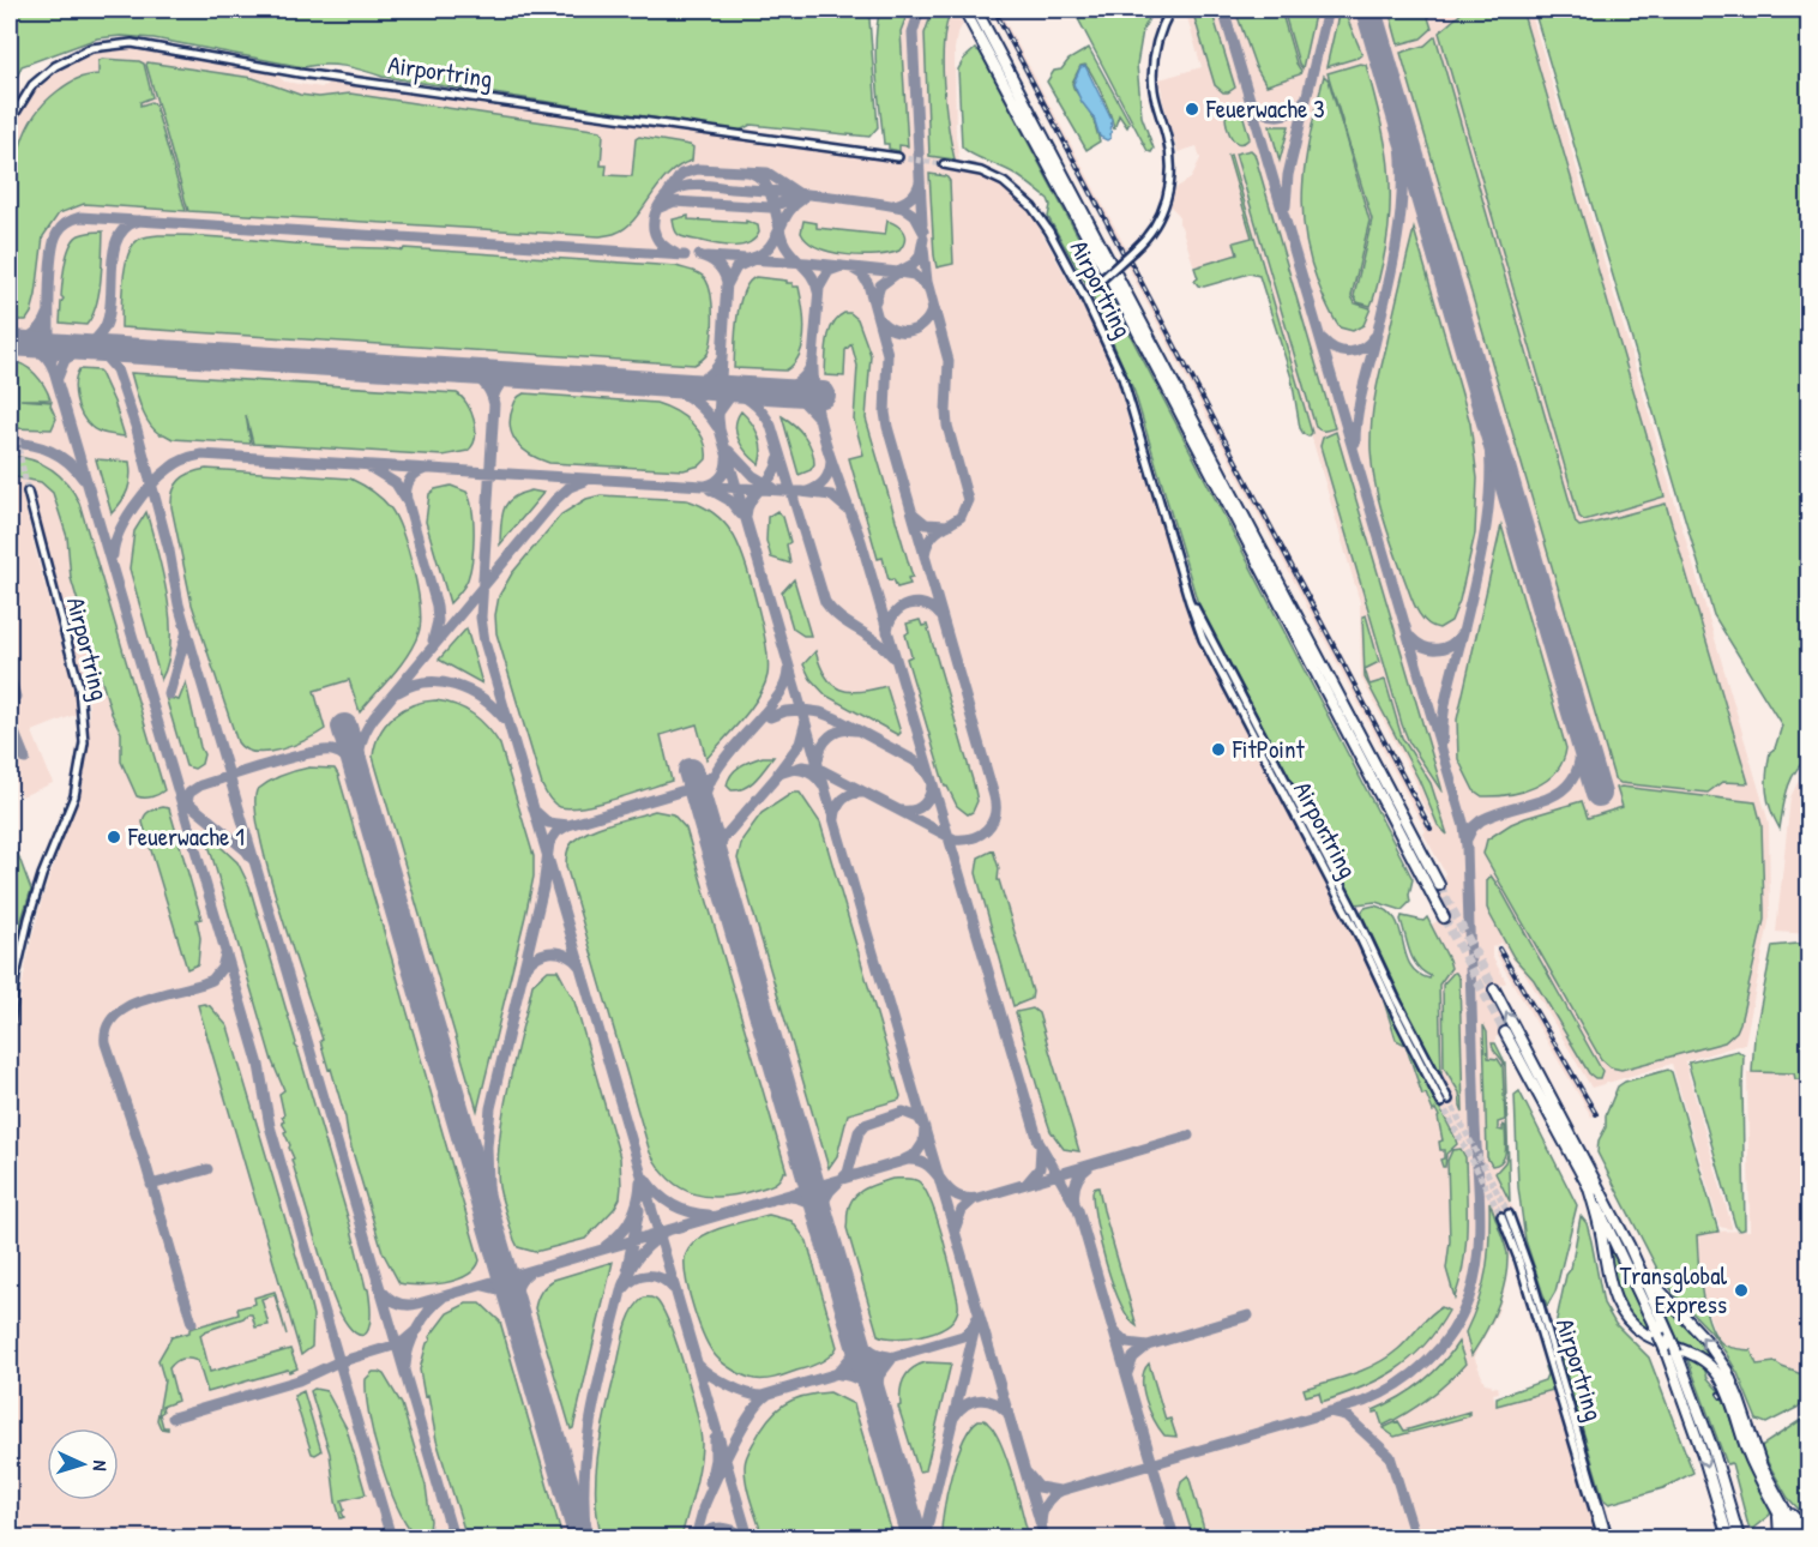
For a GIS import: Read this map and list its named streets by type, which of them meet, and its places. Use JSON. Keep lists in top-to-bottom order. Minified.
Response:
{"streets":{"street":["Airportring"]},"places":["Feuerwache 3","FitPoint","Feuerwache 1","Transglobal Express"],"north":"right"}
